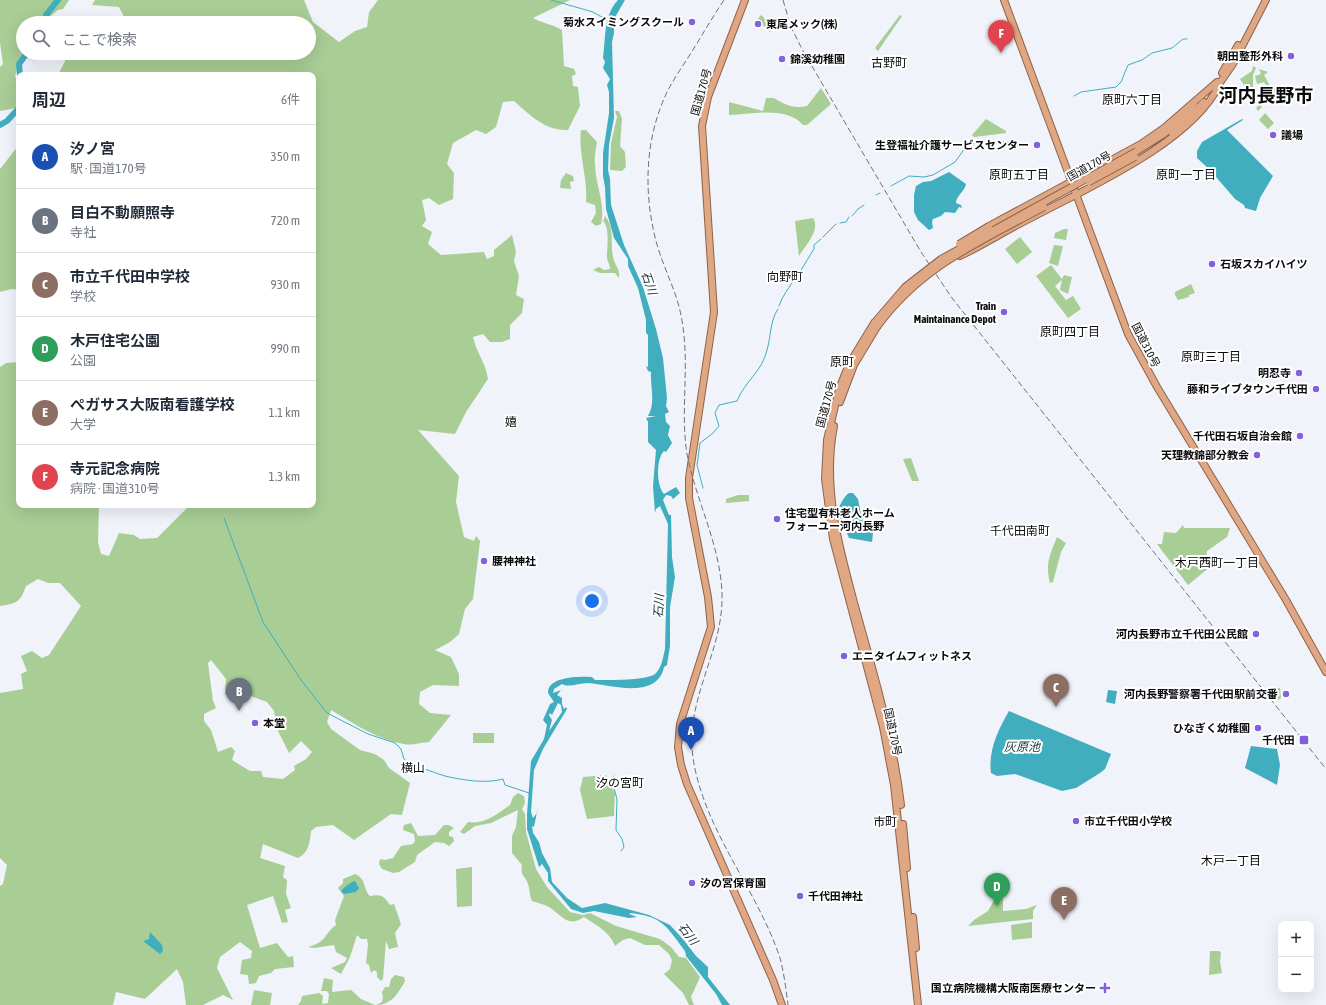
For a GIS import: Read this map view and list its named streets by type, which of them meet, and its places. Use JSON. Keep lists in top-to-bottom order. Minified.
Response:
{"streets":{"highway":["国道170号","国道310号"]},"districts":["古野町","河内長野市","原町六丁目","原町五丁目","原町一丁目","向野町","原町四丁目","原町三丁目","原町","嬉","千代田南町","木戸西町一丁目","横山","汐の宮町","市町","木戸一丁目"],"water":["石川","灰原池"],"places":{"other":["菊水スイミングスクール","東尾メック(株)","朝田整形外科","錦溪幼稚園","議場","生登福祉介護サービスセンター","石坂スカイハイツ","Train Maintainance Depot","明忍寺","藤和ライブタウン千代田","千代田石坂自治会館","天理教錦部分教会","住宅型有料老人ホーム フォーユー河内長野","腰神神社","河内長野市立千代田公民館","エニタイムフィットネス","河内長野警察署千代田駅前交番","本堂","ひなぎく幼稚園","市立千代田小学校","汐の宮保育園","千代田神社"],"transit":["千代田"],"health":["国立病院機構大阪南医療センター"]},"page":{"search":"ここで検索","pins":["F","C","B","A","D","E"],"heading":["周辺","6件"],"list":[{"mark":"A","name":"汐ノ宮","note":"駅 · 国道170号","value":"350 m"},{"mark":"B","name":"目白不動願照寺","note":"寺社","value":"720 m"},{"mark":"C","name":"市立千代田中学校","note":"学校","value":"930 m"},{"mark":"D","name":"木戸住宅公園","note":"公園","value":"990 m"},{"mark":"E","name":"ぺガサス大阪南看護学校","note":"大学","value":"1.1 km"},{"mark":"F","name":"寺元記念病院","note":"病院 · 国道310号","value":"1.3 km"}],"map_buttons":["+","−"]}}
